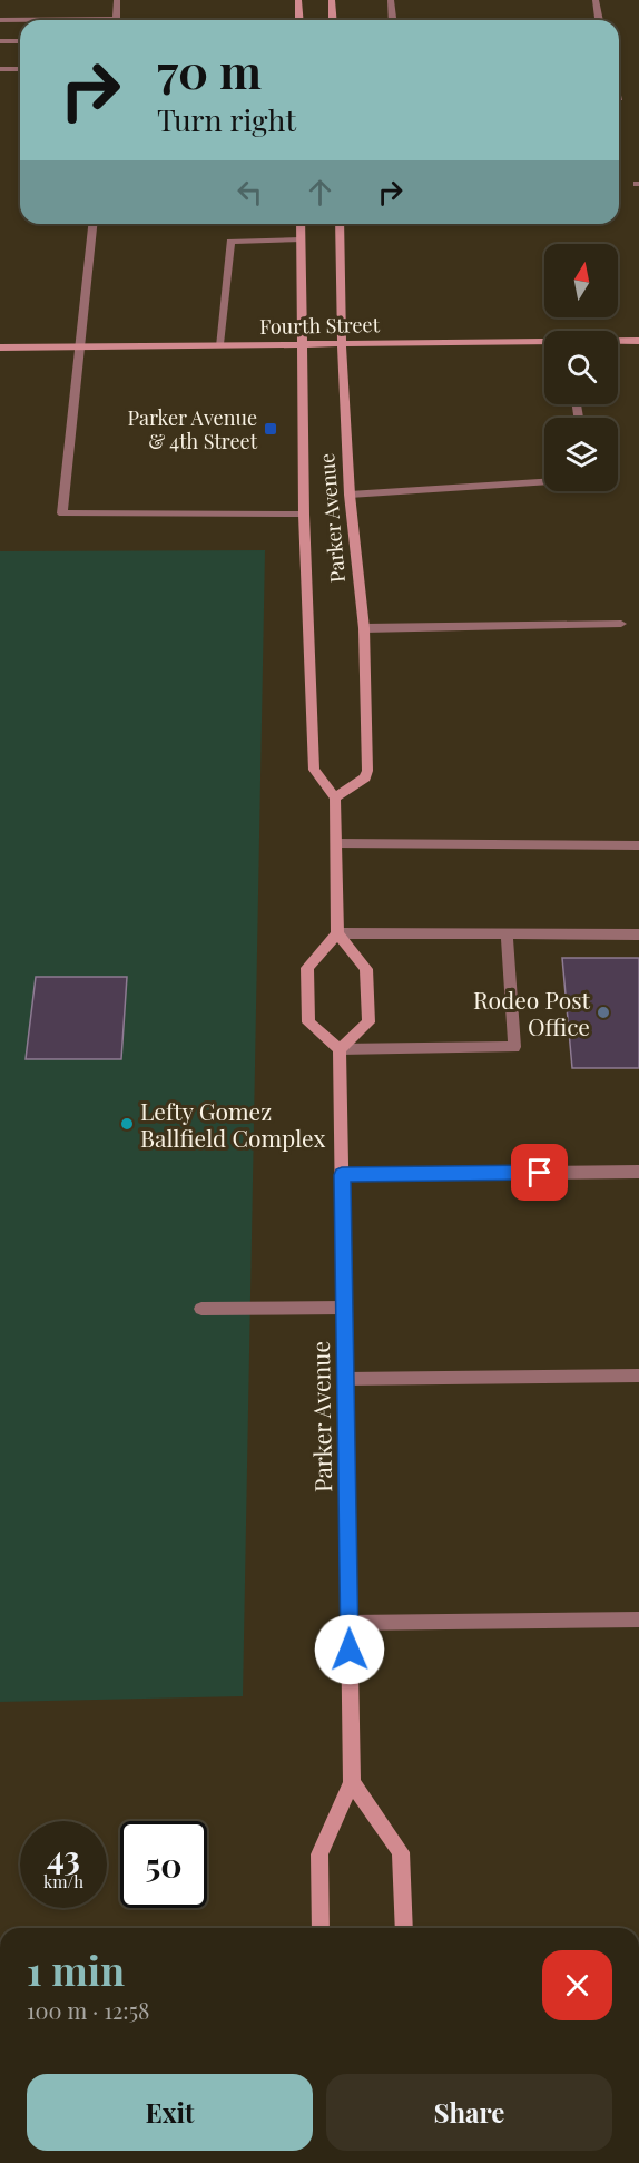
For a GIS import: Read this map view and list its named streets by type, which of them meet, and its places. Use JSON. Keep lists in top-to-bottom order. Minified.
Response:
{"streets":{"main road":["Fourth Street","Parker Avenue"]},"crossings":[["Fourth Street","Parker Avenue"]],"places":{"transit":["Parker Avenue & 4th Street"],"other":["Rodeo Post Office","Lefty Gomez Ballfield Complex"]},"north":"top","page":{"turn":["70 m","Turn right"],"speed":"43 km/h","limit":"50","heading":["1 min","100 m · 12:58"],"buttons":["Exit","Share"]}}
